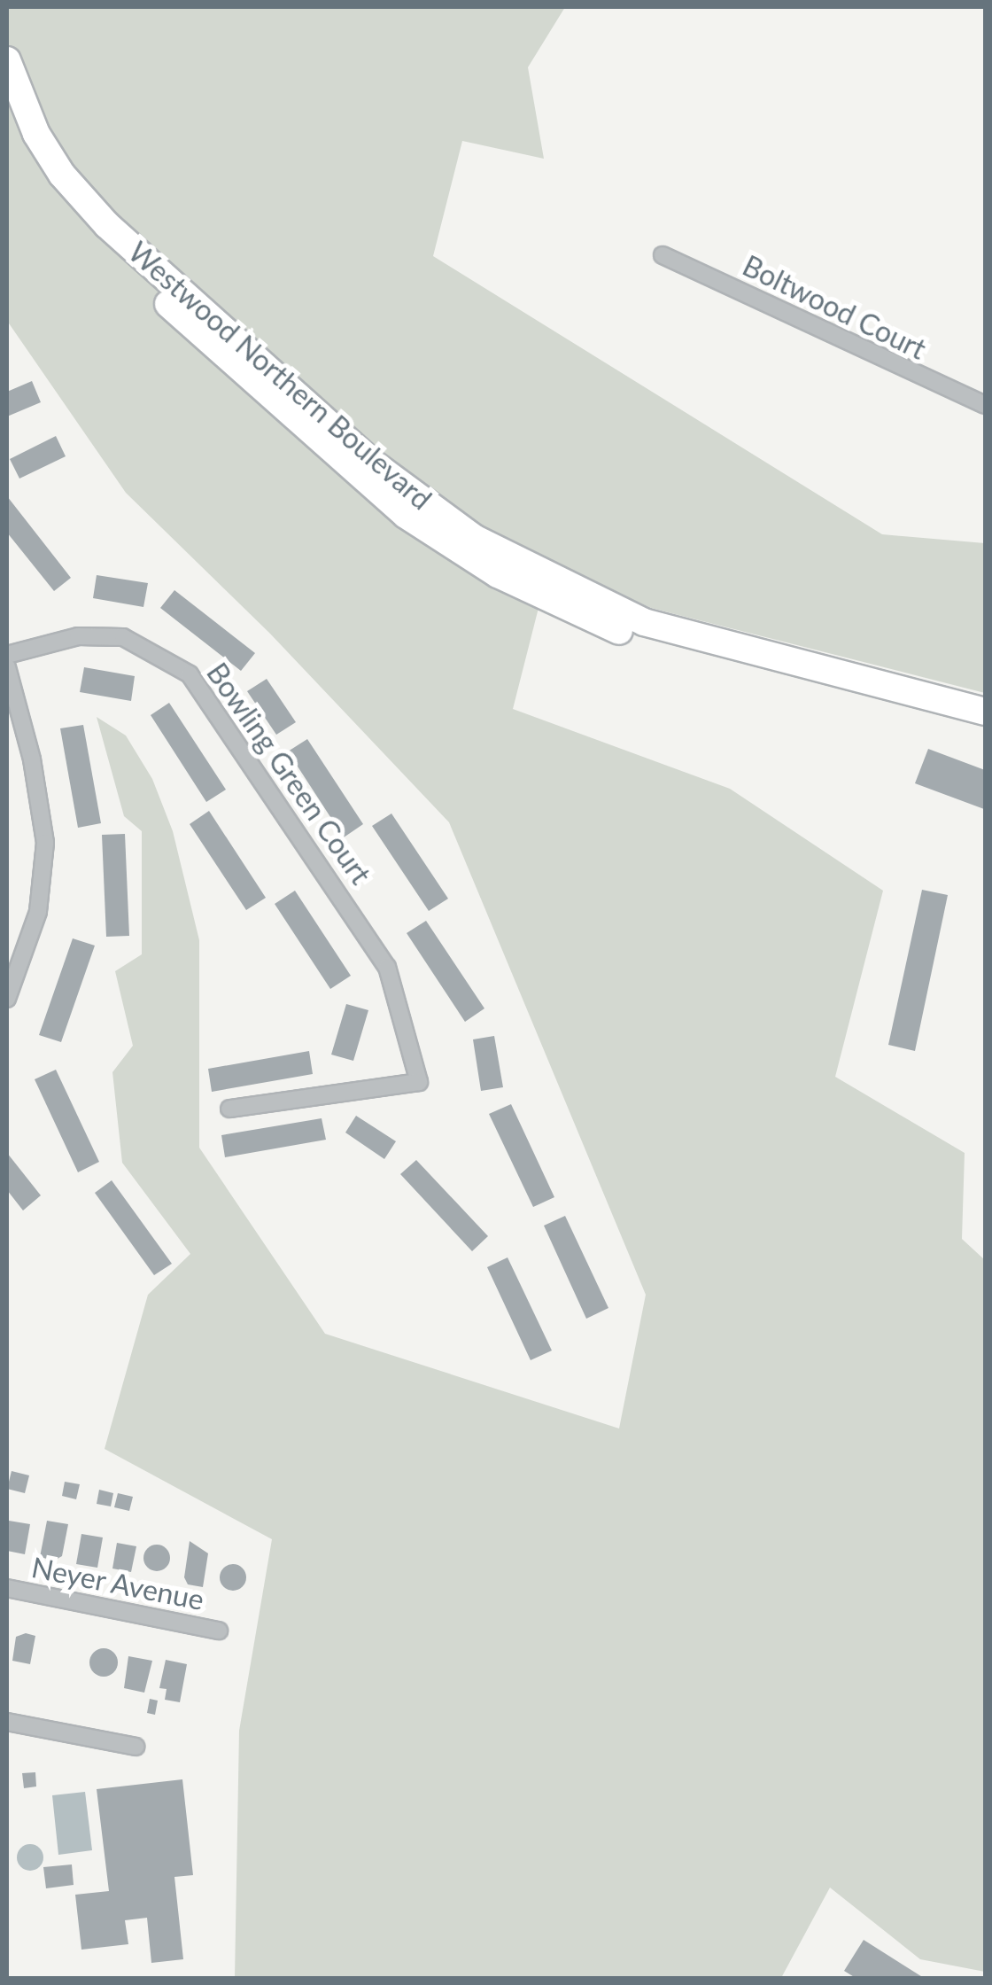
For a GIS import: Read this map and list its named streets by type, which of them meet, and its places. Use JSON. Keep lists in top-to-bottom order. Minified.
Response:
{"streets":{"main road":["Westwood Northern Boulevard"],"street":["Boltwood Court","Bowling Green Court","Neyer Avenue"]}}
